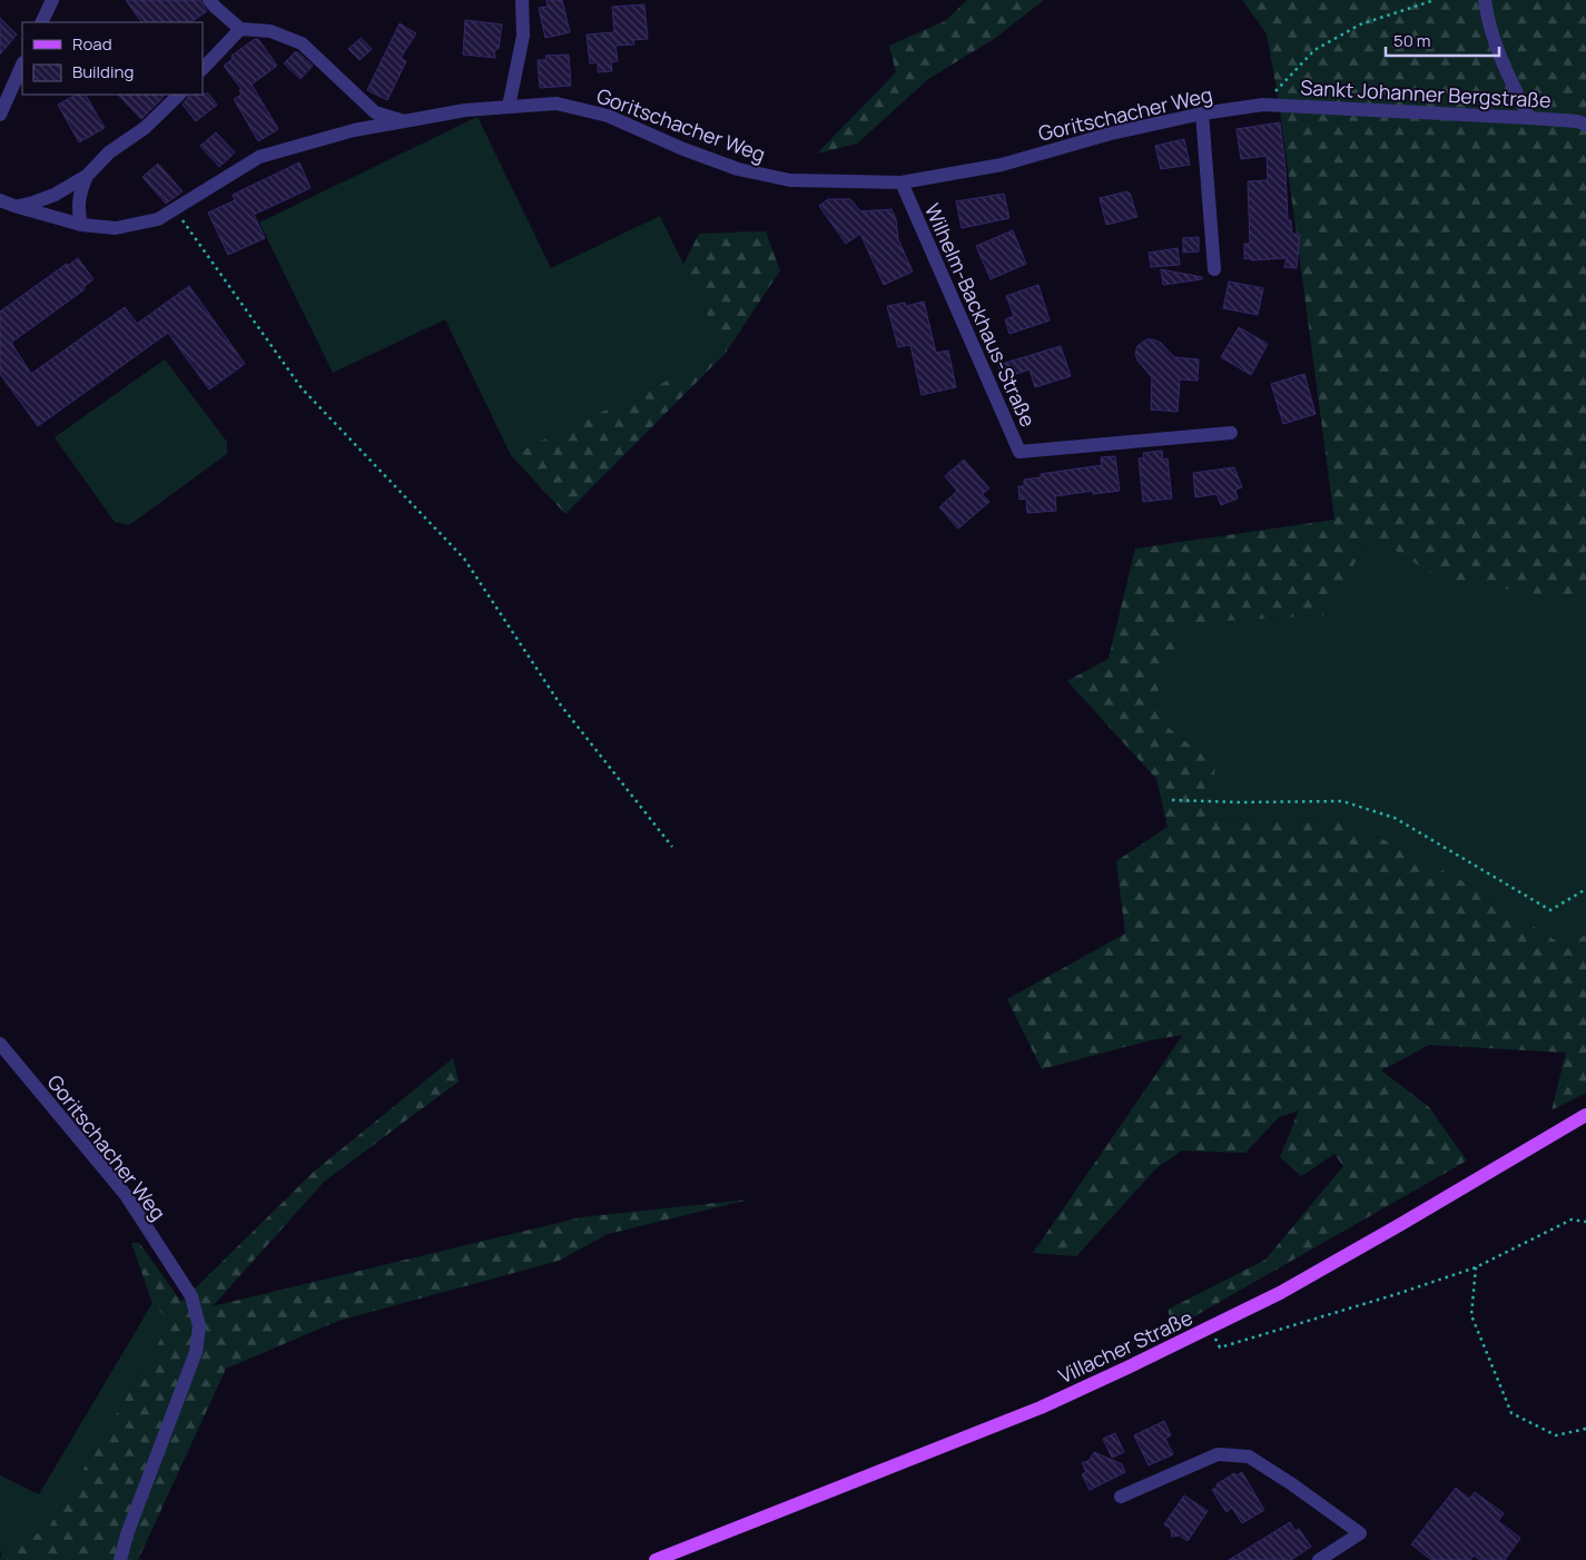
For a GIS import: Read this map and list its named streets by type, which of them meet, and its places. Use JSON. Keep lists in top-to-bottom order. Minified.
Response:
{"streets":{"main road":["Villacher Straße"],"street":["Sankt Johanner Bergstraße","Goritschacher Weg","Wilhelm-Backhaus-Straße"]},"crossings":[["Sankt Johanner Bergstraße","Goritschacher Weg"],["Goritschacher Weg","Wilhelm-Backhaus-Straße"]],"legend":["Road","Building"],"scale_bar":"50 m"}
